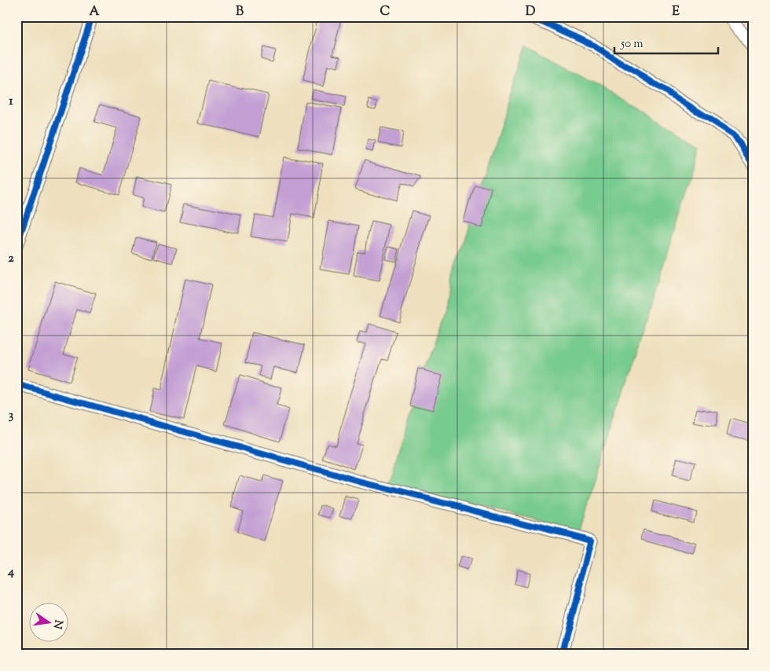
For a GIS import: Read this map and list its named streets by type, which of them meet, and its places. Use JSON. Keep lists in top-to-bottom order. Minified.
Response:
{"scale_bar":"50 m","north":"right","grid":{"columns":["A","B","C","D","E"],"rows":["1","2","3","4"]}}
